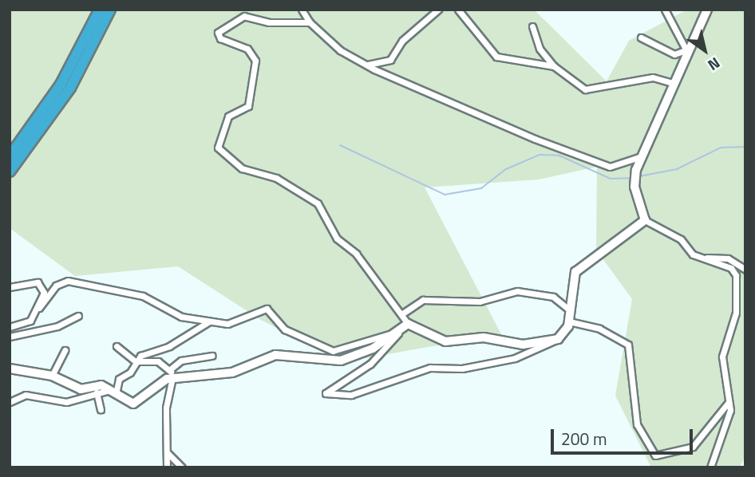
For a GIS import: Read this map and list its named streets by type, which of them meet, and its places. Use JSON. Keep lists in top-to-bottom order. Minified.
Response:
{"scale_bar":"200 m","north":"bottom right"}
